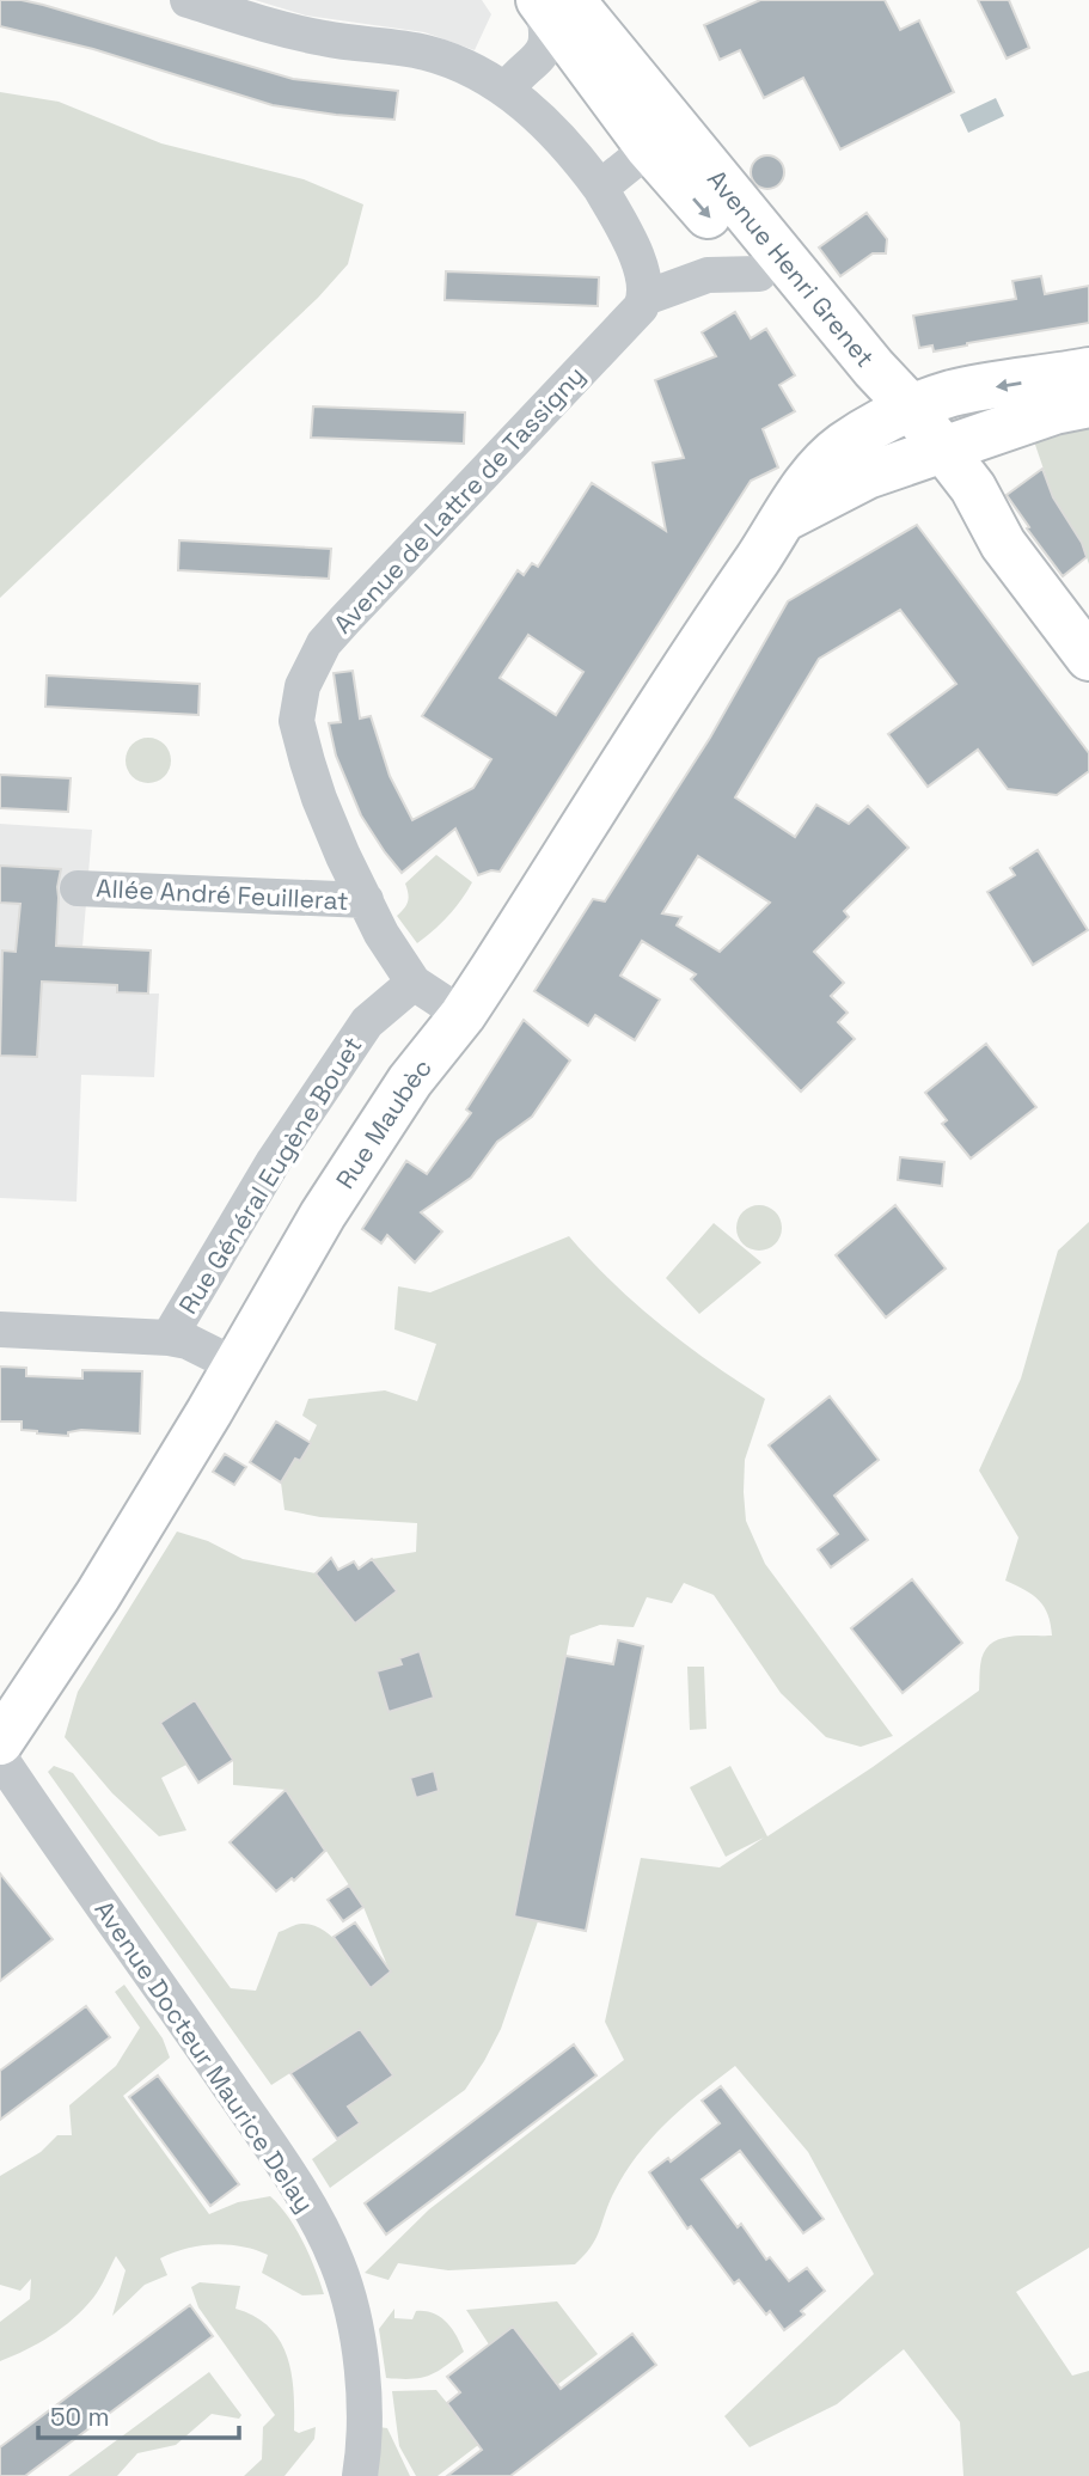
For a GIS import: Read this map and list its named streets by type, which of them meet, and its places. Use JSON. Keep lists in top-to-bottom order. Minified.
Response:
{"streets":{"main road":["Avenue Henri Grenet","Rue Maubèc"],"street":["Avenue de Lattre de Tassigny","Allée André Feuillerat","Rue Général Eugène Bouet","Avenue Docteur Maurice Delay"]},"crossings":[["Avenue Henri Grenet","Rue Maubèc"],["Avenue de Lattre de Tassigny","Allée André Feuillerat"],["Avenue de Lattre de Tassigny","Rue Maubèc"],["Avenue de Lattre de Tassigny","Rue Général Eugène Bouet"]],"scale_bar":"50 m"}
